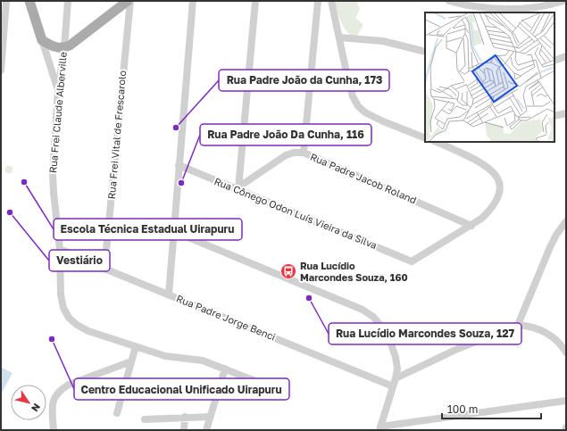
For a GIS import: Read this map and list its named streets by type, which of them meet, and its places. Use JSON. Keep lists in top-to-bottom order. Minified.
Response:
{"streets":{"street":["Rua Frei Claude Alberville","Rua Frei Vital de Frescarolo","Rua Padre Jacob Roland","Rua Cônego Odon Luís Vieira da Silva","Rua Padre Jorge Benci"]},"crossings":[["Rua Frei Claude Alberville","Rua Padre Jorge Benci"],["Rua Frei Vital de Frescarolo","Rua Padre Jorge Benci"],["Rua Padre Jacob Roland","Rua Cônego Odon Luís Vieira da Silva"]],"places":{"other":["Rua Padre João da Cunha, 173","Escola Técnica Estadual Uirapuru","Rua Padre João Da Cunha, 116","Vestiário","Rua Lucídio Marcondes Souza, 127","Centro Educacional Unificado Uirapuru"],"bus stop":["Rua Lucídio Marcondes Souza, 160"]},"scale_bar":"100 m","north":"bottom right"}
